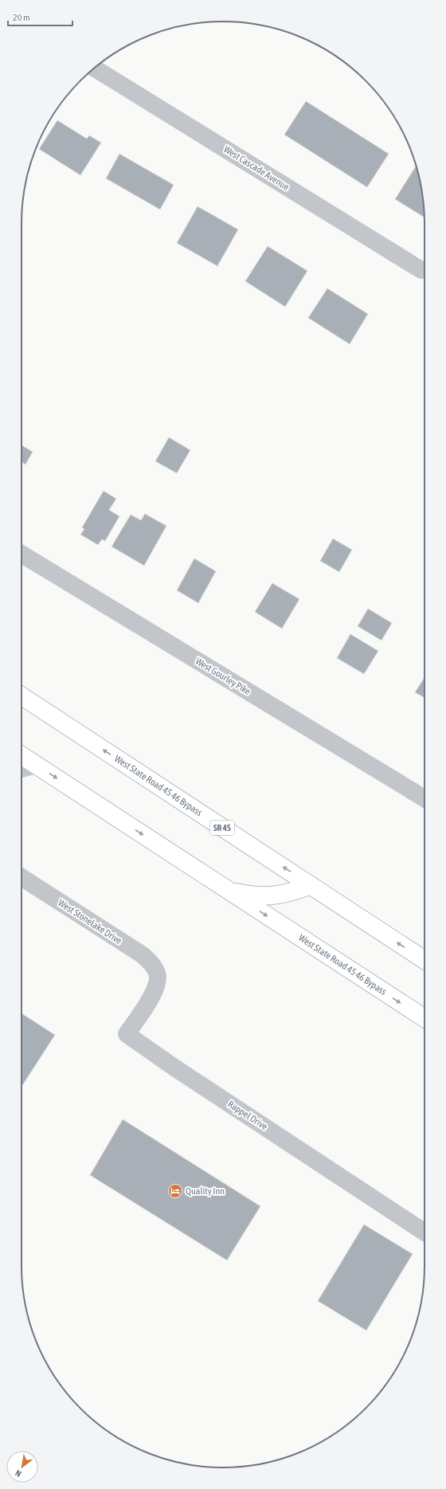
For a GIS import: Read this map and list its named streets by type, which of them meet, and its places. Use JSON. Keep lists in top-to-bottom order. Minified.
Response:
{"streets":{"highway":["West State Road 45 46 Bypass","SR 45"],"street":["West Cascade Avenue","West Gourley Pike","West Stonelake Drive","Rappel Drive"]},"crossings":[["West Stonelake Drive","Rappel Drive"]],"places":{"hotel":["Quality Inn"]},"scale_bar":"20 m","north":"bottom left"}
